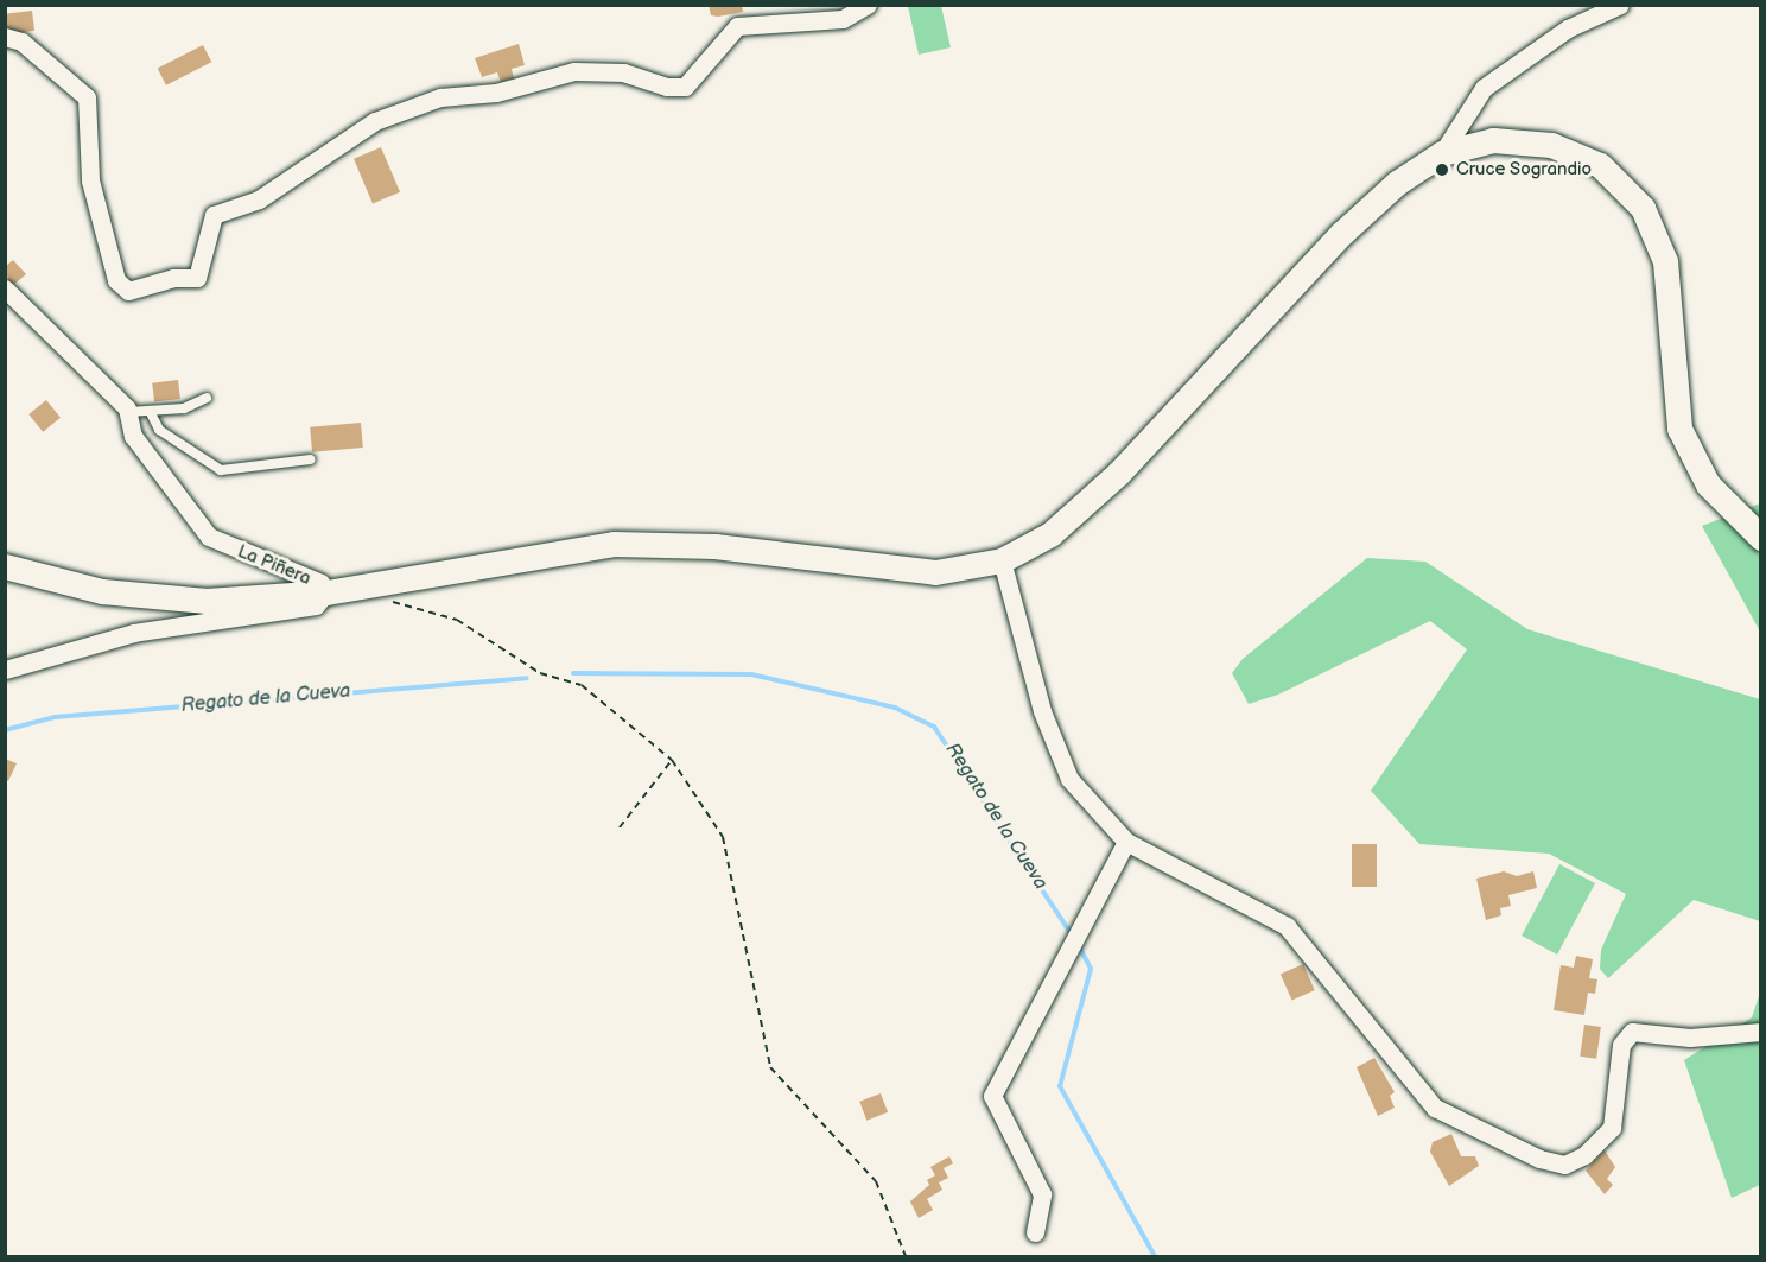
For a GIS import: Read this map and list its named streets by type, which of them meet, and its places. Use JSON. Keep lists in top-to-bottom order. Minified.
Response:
{"streets":{"street":["La Piñera"]},"water":["Regato de la Cueva"],"places":["Cruce Sograndio"]}
